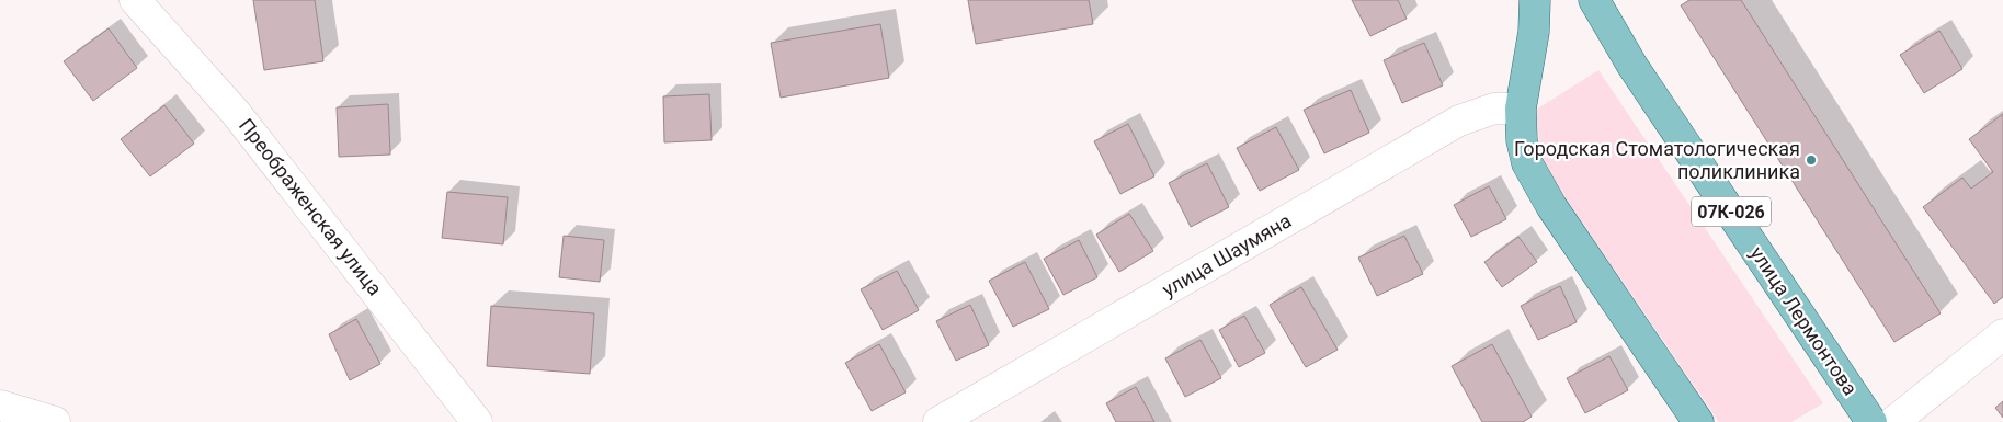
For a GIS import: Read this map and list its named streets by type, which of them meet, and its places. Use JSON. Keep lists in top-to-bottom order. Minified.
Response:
{"streets":{"main road":["07К-026","улица Лермонтова"],"street":["Преображенская улица","улица Шаумяна"]},"places":["Городская Стоматологическая поликлиника"]}
